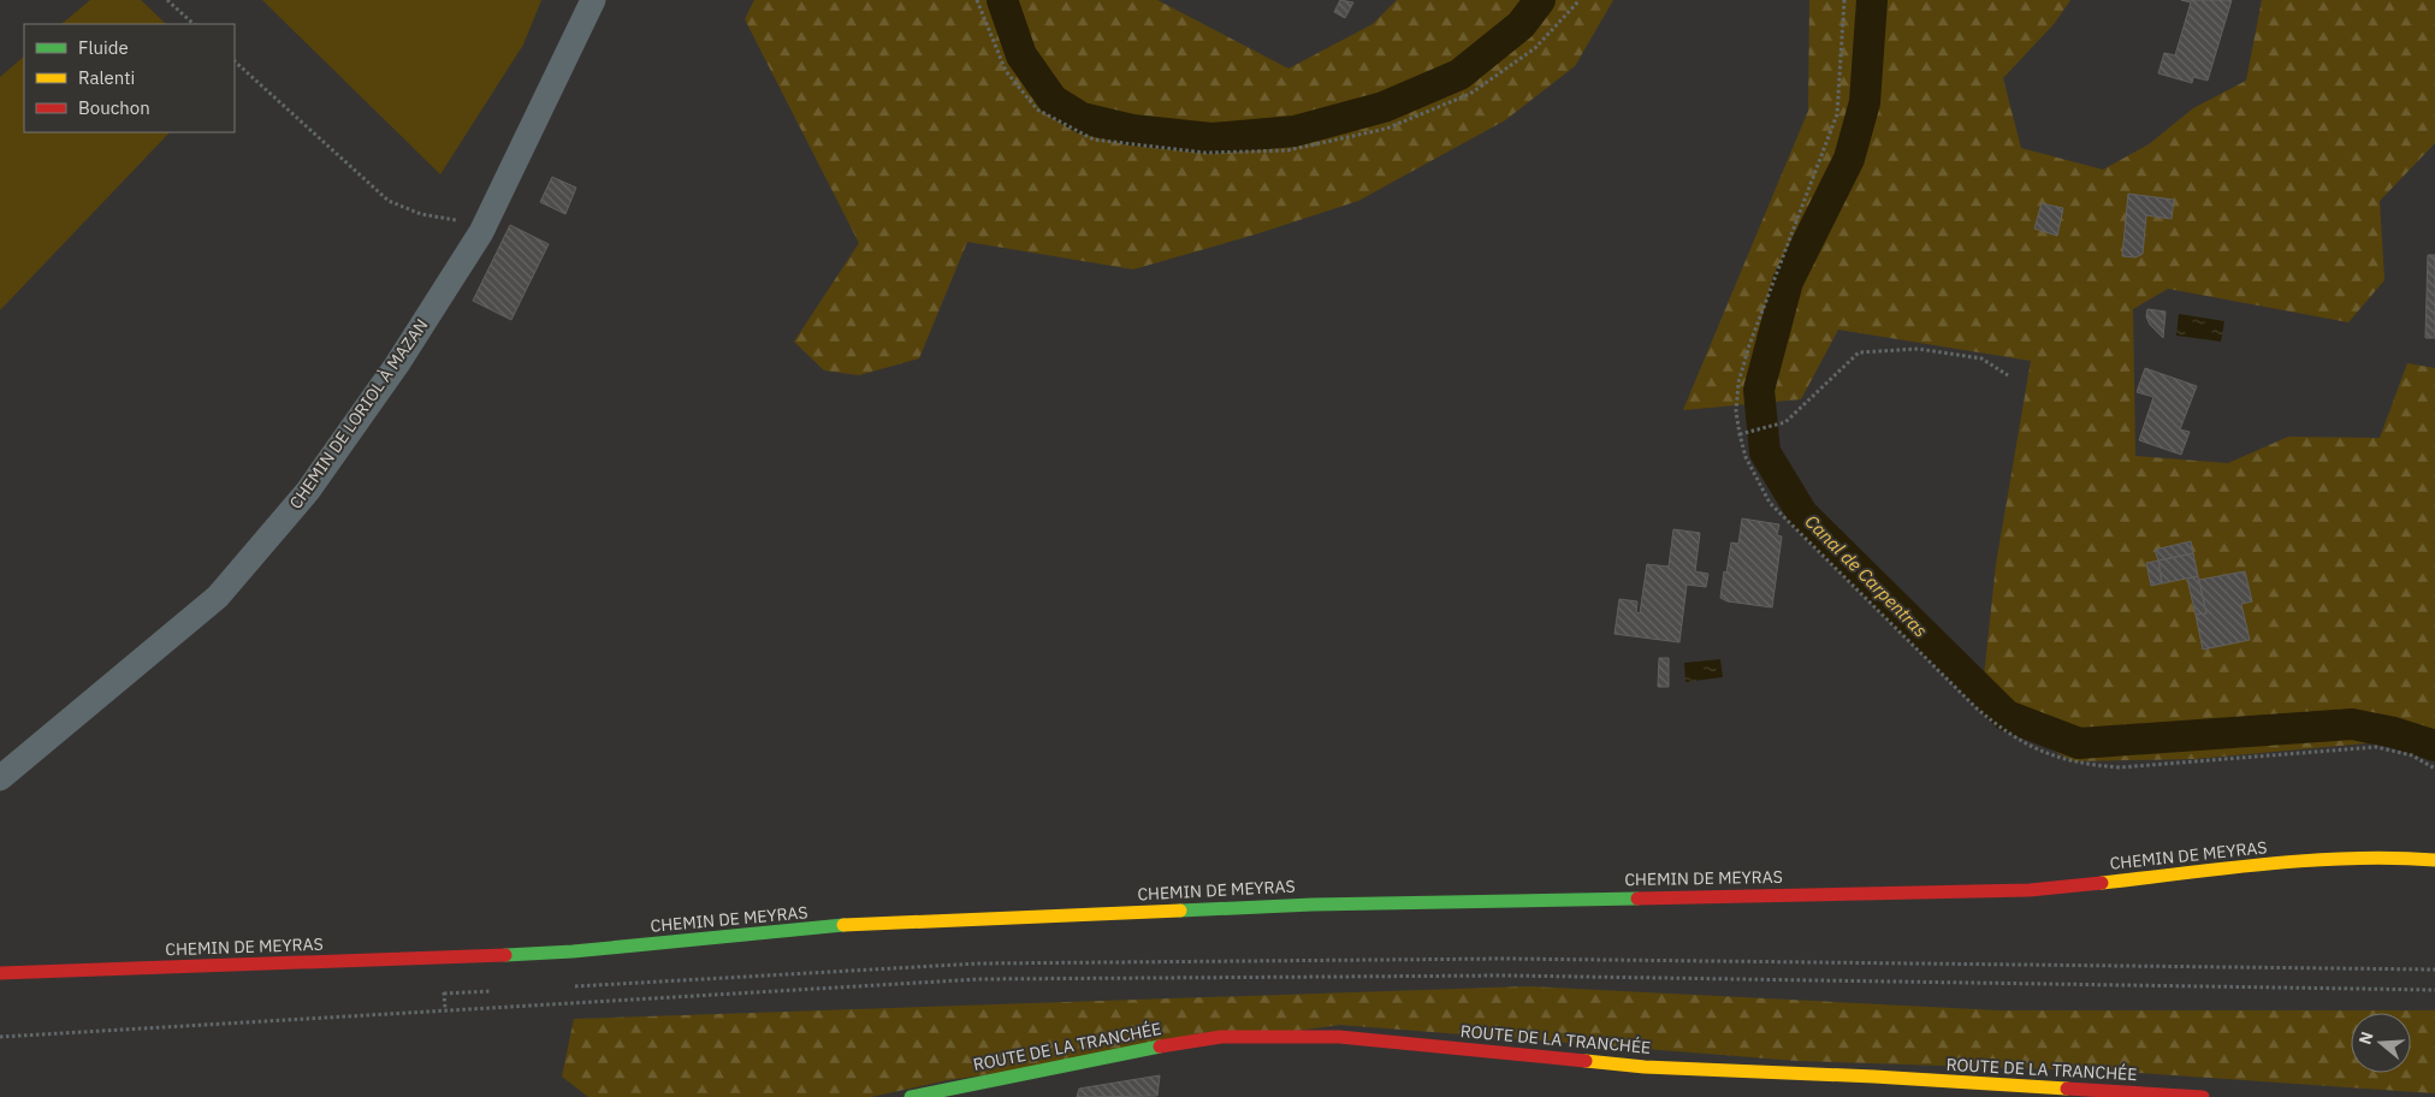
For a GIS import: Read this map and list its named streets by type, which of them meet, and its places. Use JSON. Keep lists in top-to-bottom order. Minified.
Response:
{"streets":{"street":["CHEMIN DE LORIOL À MAZAN","CHEMIN DE MEYRAS","ROUTE DE LA TRANCHÉE"]},"water":["Canal de Carpentras"],"legend":["Fluide","Ralenti","Bouchon"],"north":"left"}
